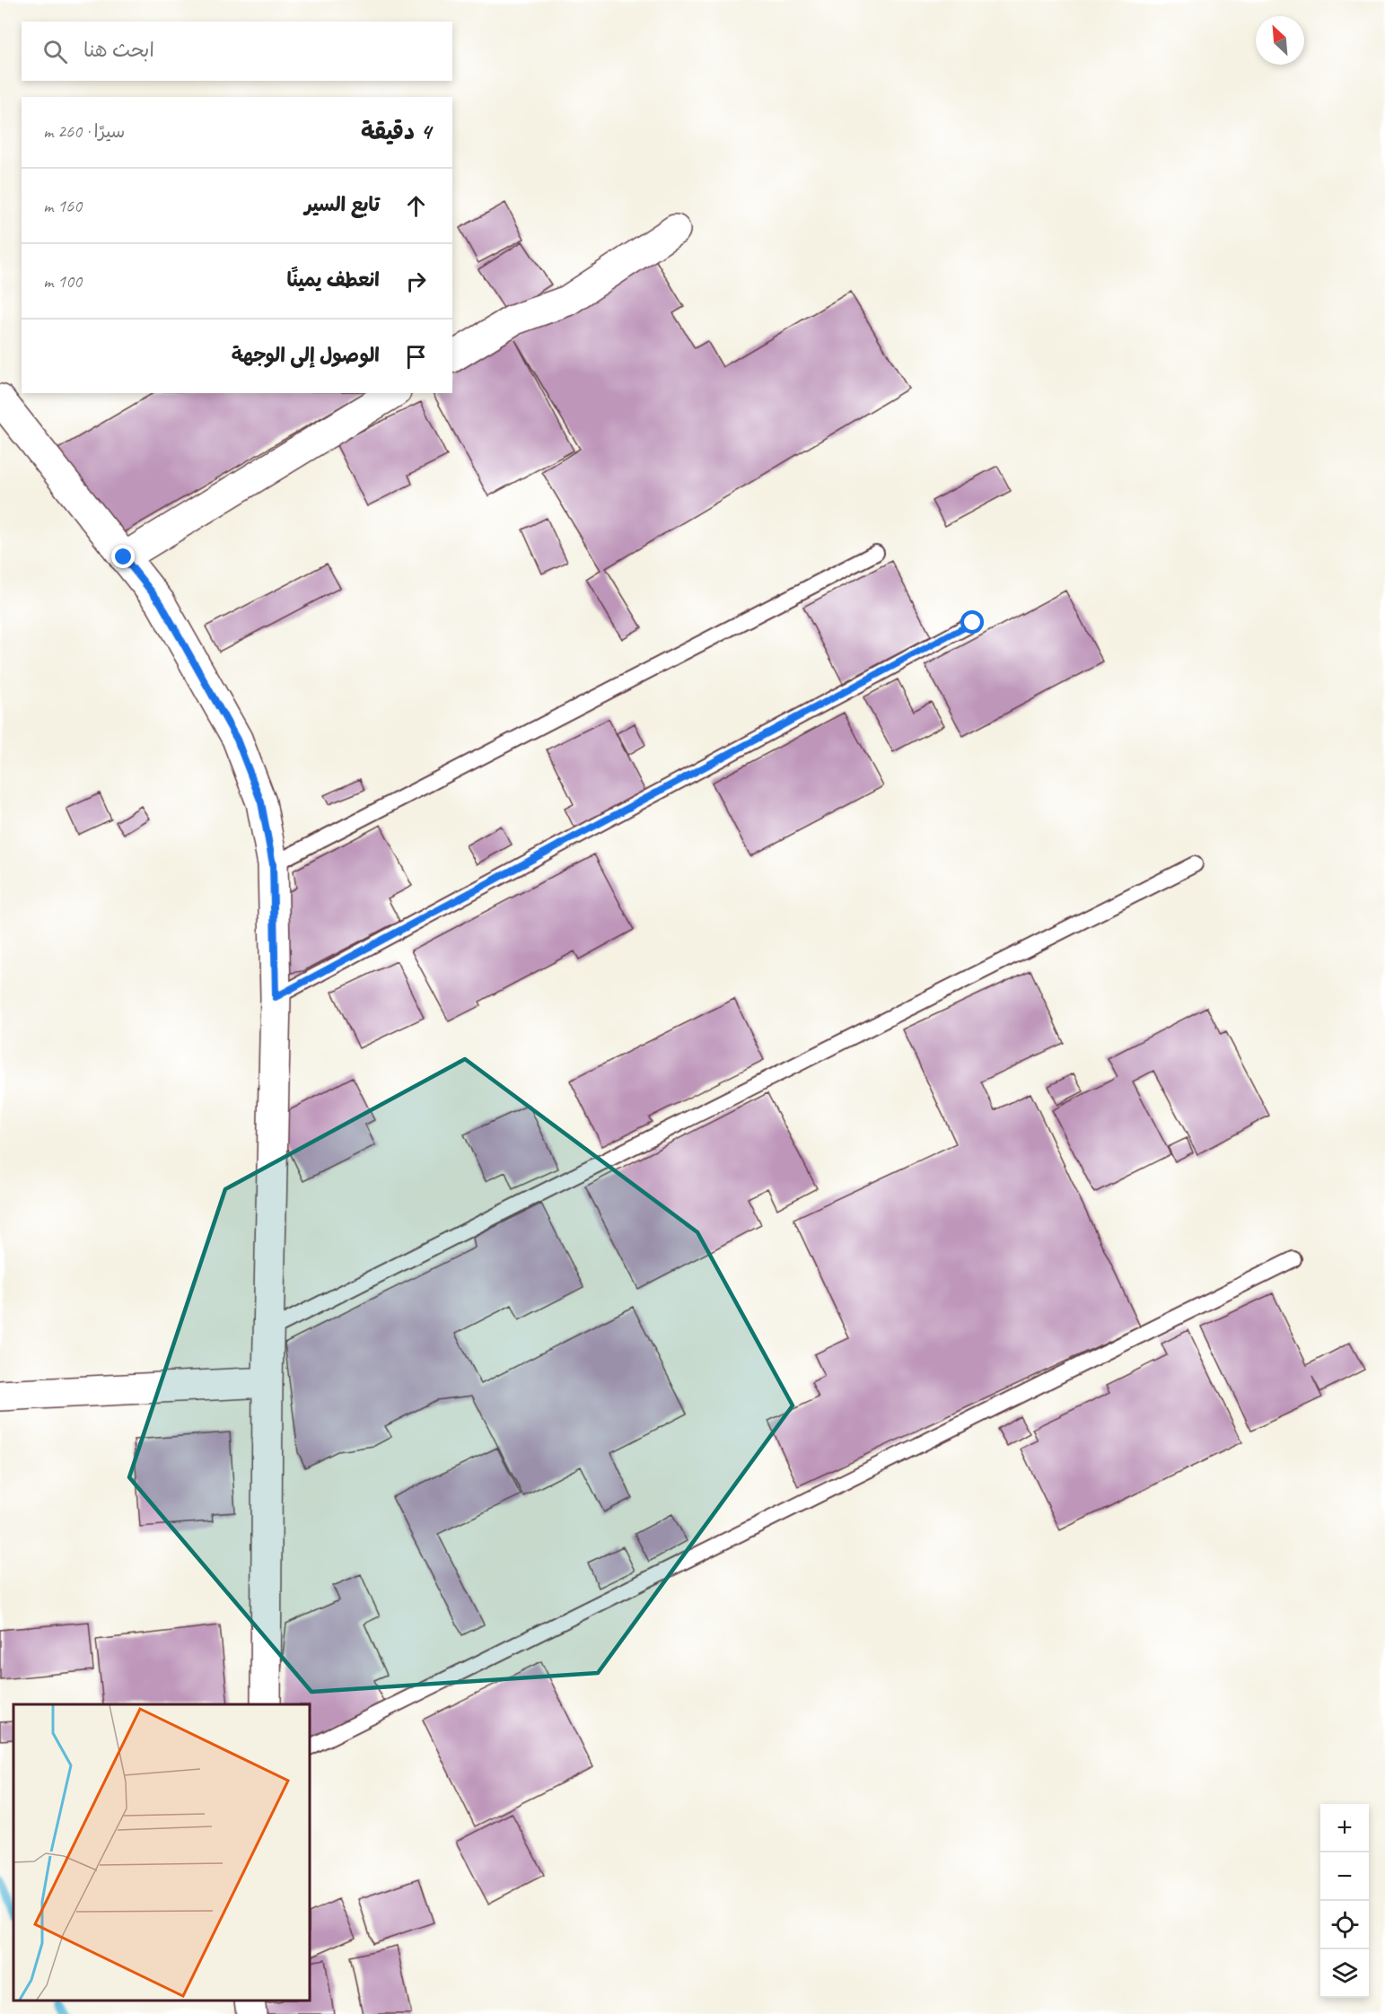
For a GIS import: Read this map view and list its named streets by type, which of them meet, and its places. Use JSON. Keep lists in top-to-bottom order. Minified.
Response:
{"north":"top left","page":{"search":"ابحث هنا","heading":["4 دقيقة","سيرًا · 260 m"],"list":[["تابع السير","160 m"],["انعطف يمينًا","100 m"],"الوصول إلى الوجهة"],"map_buttons":["+","−"]}}
